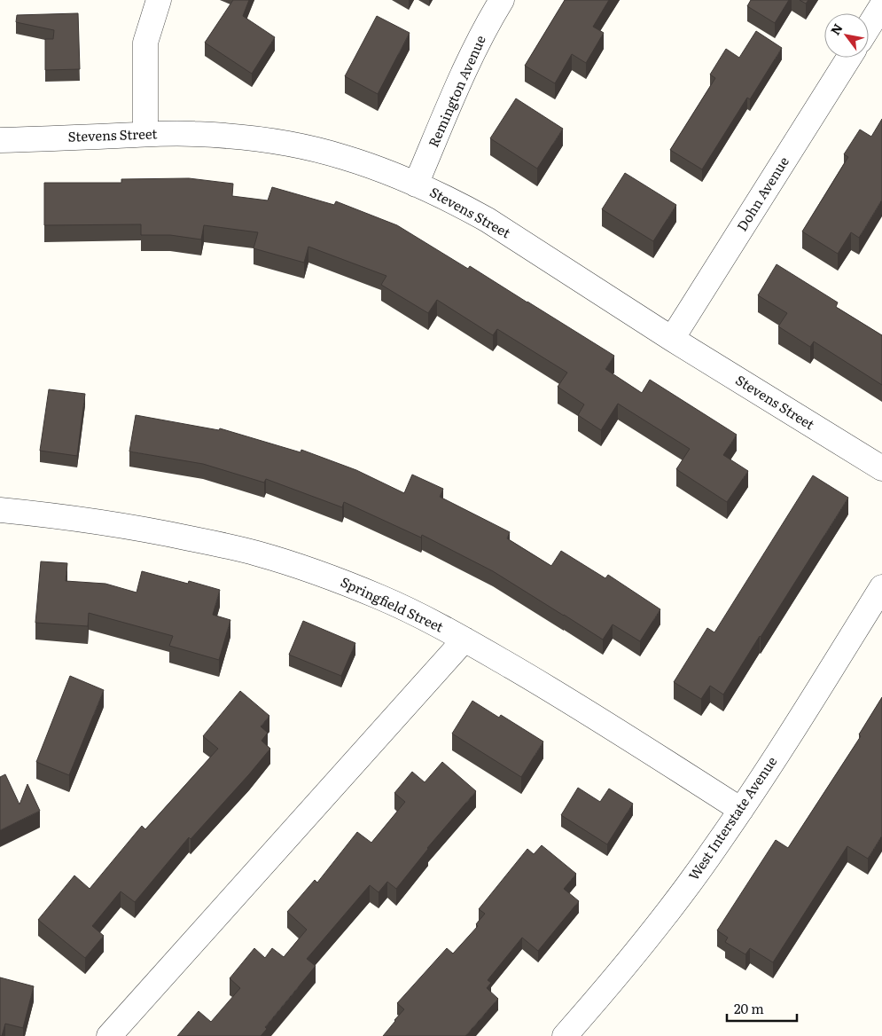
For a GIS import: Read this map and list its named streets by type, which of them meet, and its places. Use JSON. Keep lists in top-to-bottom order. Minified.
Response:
{"streets":{"street":["Remington Avenue","Stevens Street","Dohn Avenue","Springfield Street","West Interstate Avenue"]},"crossings":[["Remington Avenue","Stevens Street"],["Stevens Street","Dohn Avenue"],["Springfield Street","West Interstate Avenue"]],"scale_bar":"20 m","north":"top left"}
